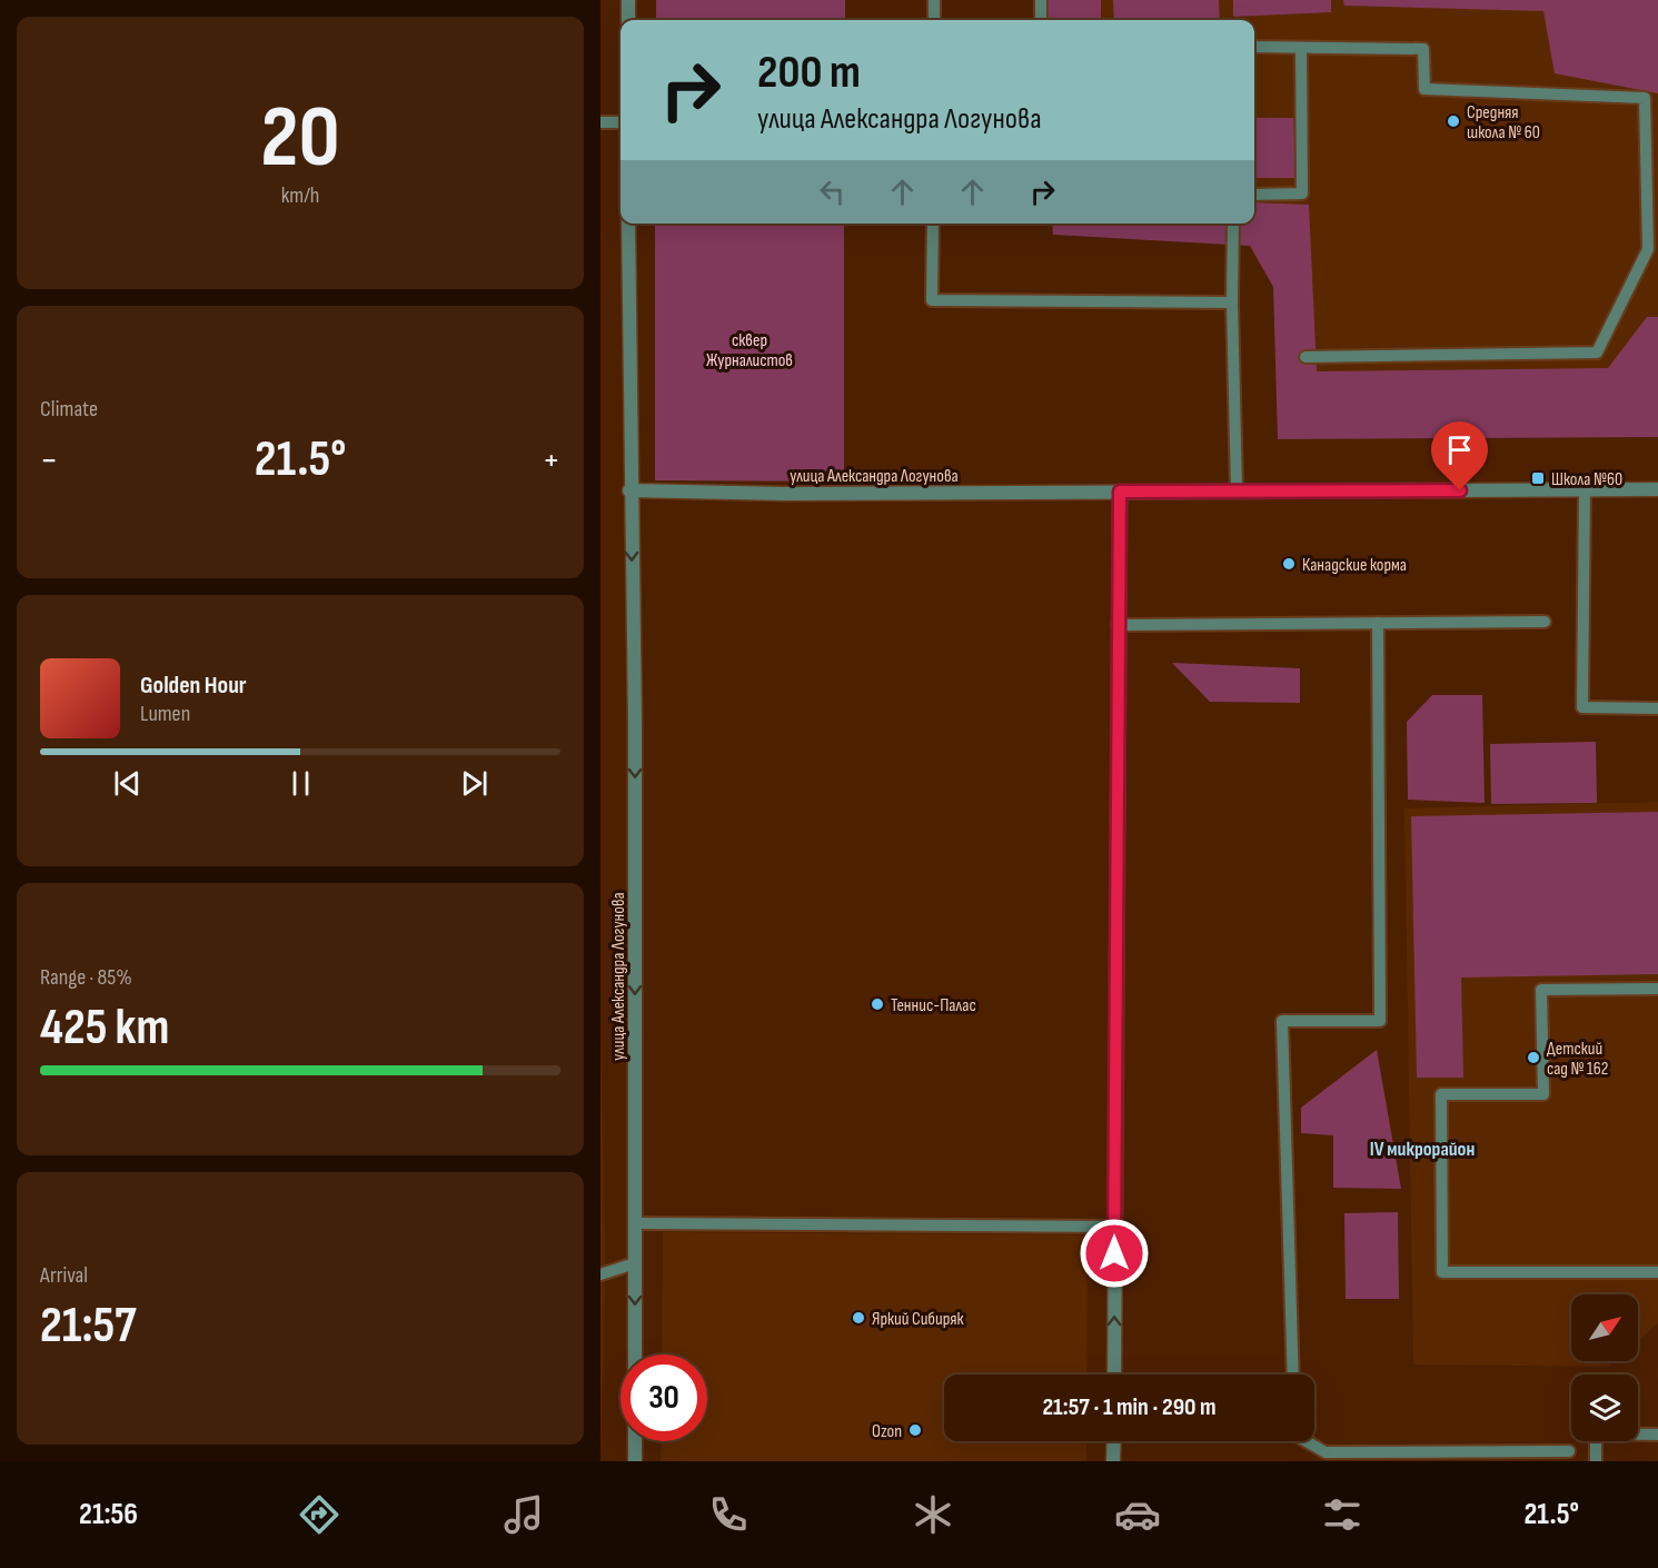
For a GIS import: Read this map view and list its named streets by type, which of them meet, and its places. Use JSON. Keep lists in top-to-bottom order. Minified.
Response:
{"streets":{"street":["улица Александра Логунова"]},"one_way":["улица Александра Логунова"],"districts":["IV микрорайон"],"parks":["сквер Журналистов"],"places":{"other":["Средняя школа № 60","Канадские корма","Теннис-Палас","Детский сад № 162","Яркий Сибиряк","Ozon"],"transit":["Школа №60"]},"north":"top right","page":{"tile":[["20","km/h"],"Climate",["Range · 85%","425 km"],["Arrival","21:57"]],"turn":["200 m","улица Александра Логунова"],"heat":["−","21.5°","+"],"song":["Golden Hour","Lumen"],"limit":"30","trip":"21:57 · 1 min · 290 m","tabs":["21:56","21.5°"]}}
